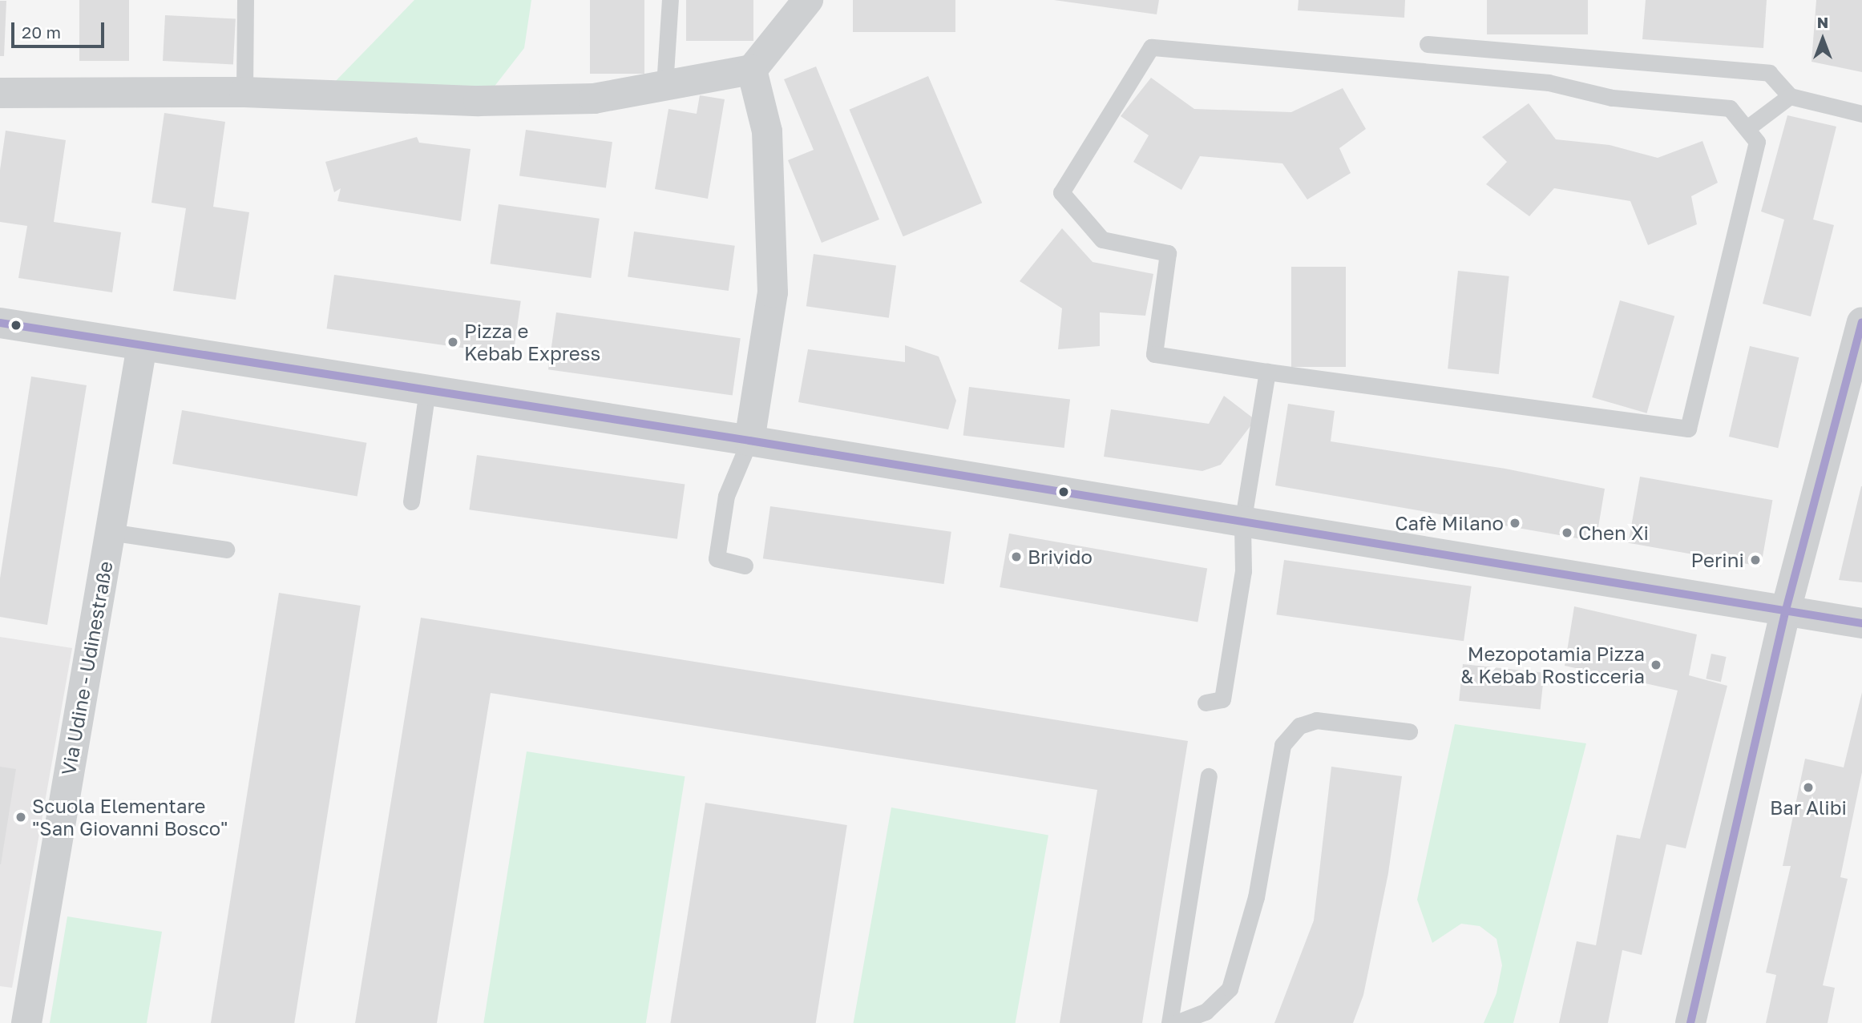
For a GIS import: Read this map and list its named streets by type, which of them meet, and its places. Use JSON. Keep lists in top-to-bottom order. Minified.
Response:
{"streets":{"street":["Via Udine - Udinestraße"]},"places":["Pizza e Kebab Express","Cafè Milano","Chen Xi","Brivido","Perini","Mezopotamia Pizza & Kebab Rosticceria","Bar Alibi","Scuola Elementare \"San Giovanni Bosco\""],"scale_bar":"20 m","north":"top"}
